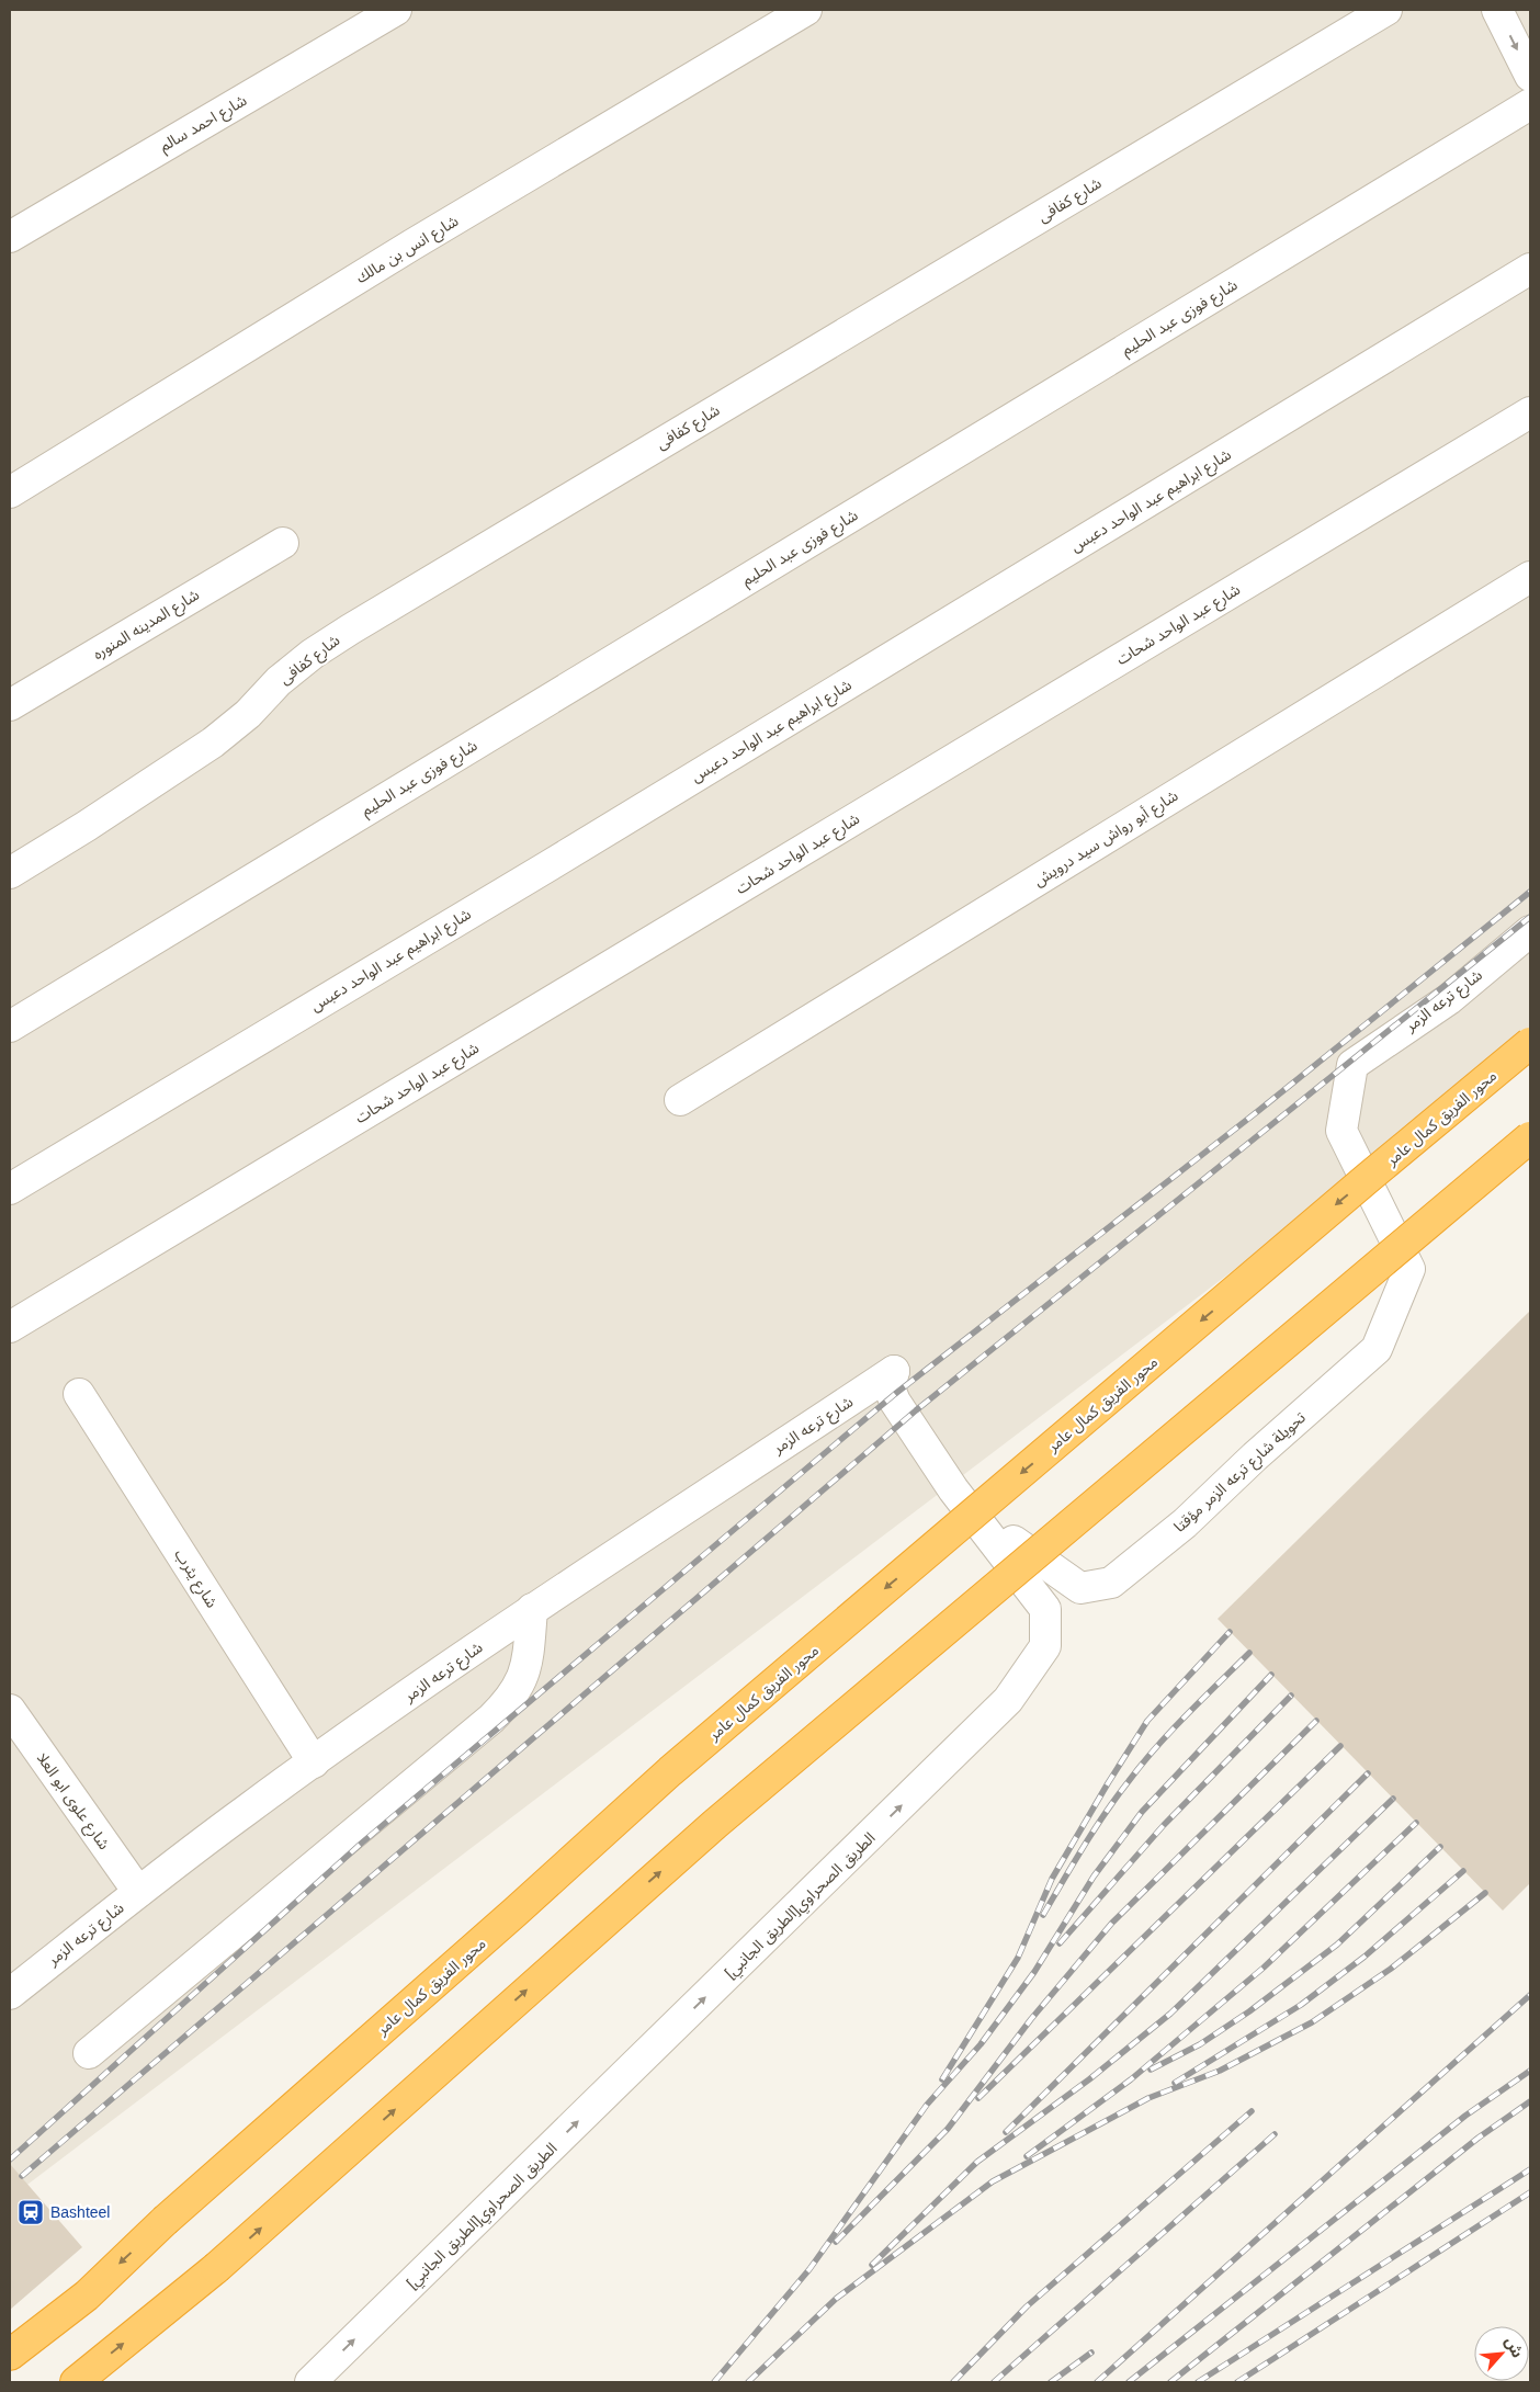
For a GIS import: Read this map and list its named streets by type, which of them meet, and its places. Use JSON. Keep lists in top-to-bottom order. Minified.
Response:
{"streets":{"highway":["محور الفريق كمال عامر"],"street":["شارع احمد سالم","شارع كفافى","شارع انس بن مالك","شارع فوزى عبد الحليم","شارع ابراهيم عبد الواحد دعبس","شارع المدينه المنوره","شارع عبد الواحد شحات","شارع أبو رواش سيد درويش","شارع ترعه الزمر","تحويلة شارع ترعه الزمر مؤقتا","شارع يثرب","شارع علوى ابو العلا","الطريق الصحراوي[الطريق الجانبي]"]},"crossings":[["شارع ترعه الزمر","تحويلة شارع ترعه الزمر مؤقتا"],["شارع ترعه الزمر","شارع يثرب"],["شارع ترعه الزمر","شارع علوى ابو العلا"],["شارع ترعه الزمر","الطريق الصحراوي[الطريق الجانبي]"],["تحويلة شارع ترعه الزمر مؤقتا","الطريق الصحراوي[الطريق الجانبي]"]],"one_way":["الطريق الصحراوي[الطريق الجانبي]"],"places":{"station":["Bashteel"]},"north":"top right"}
